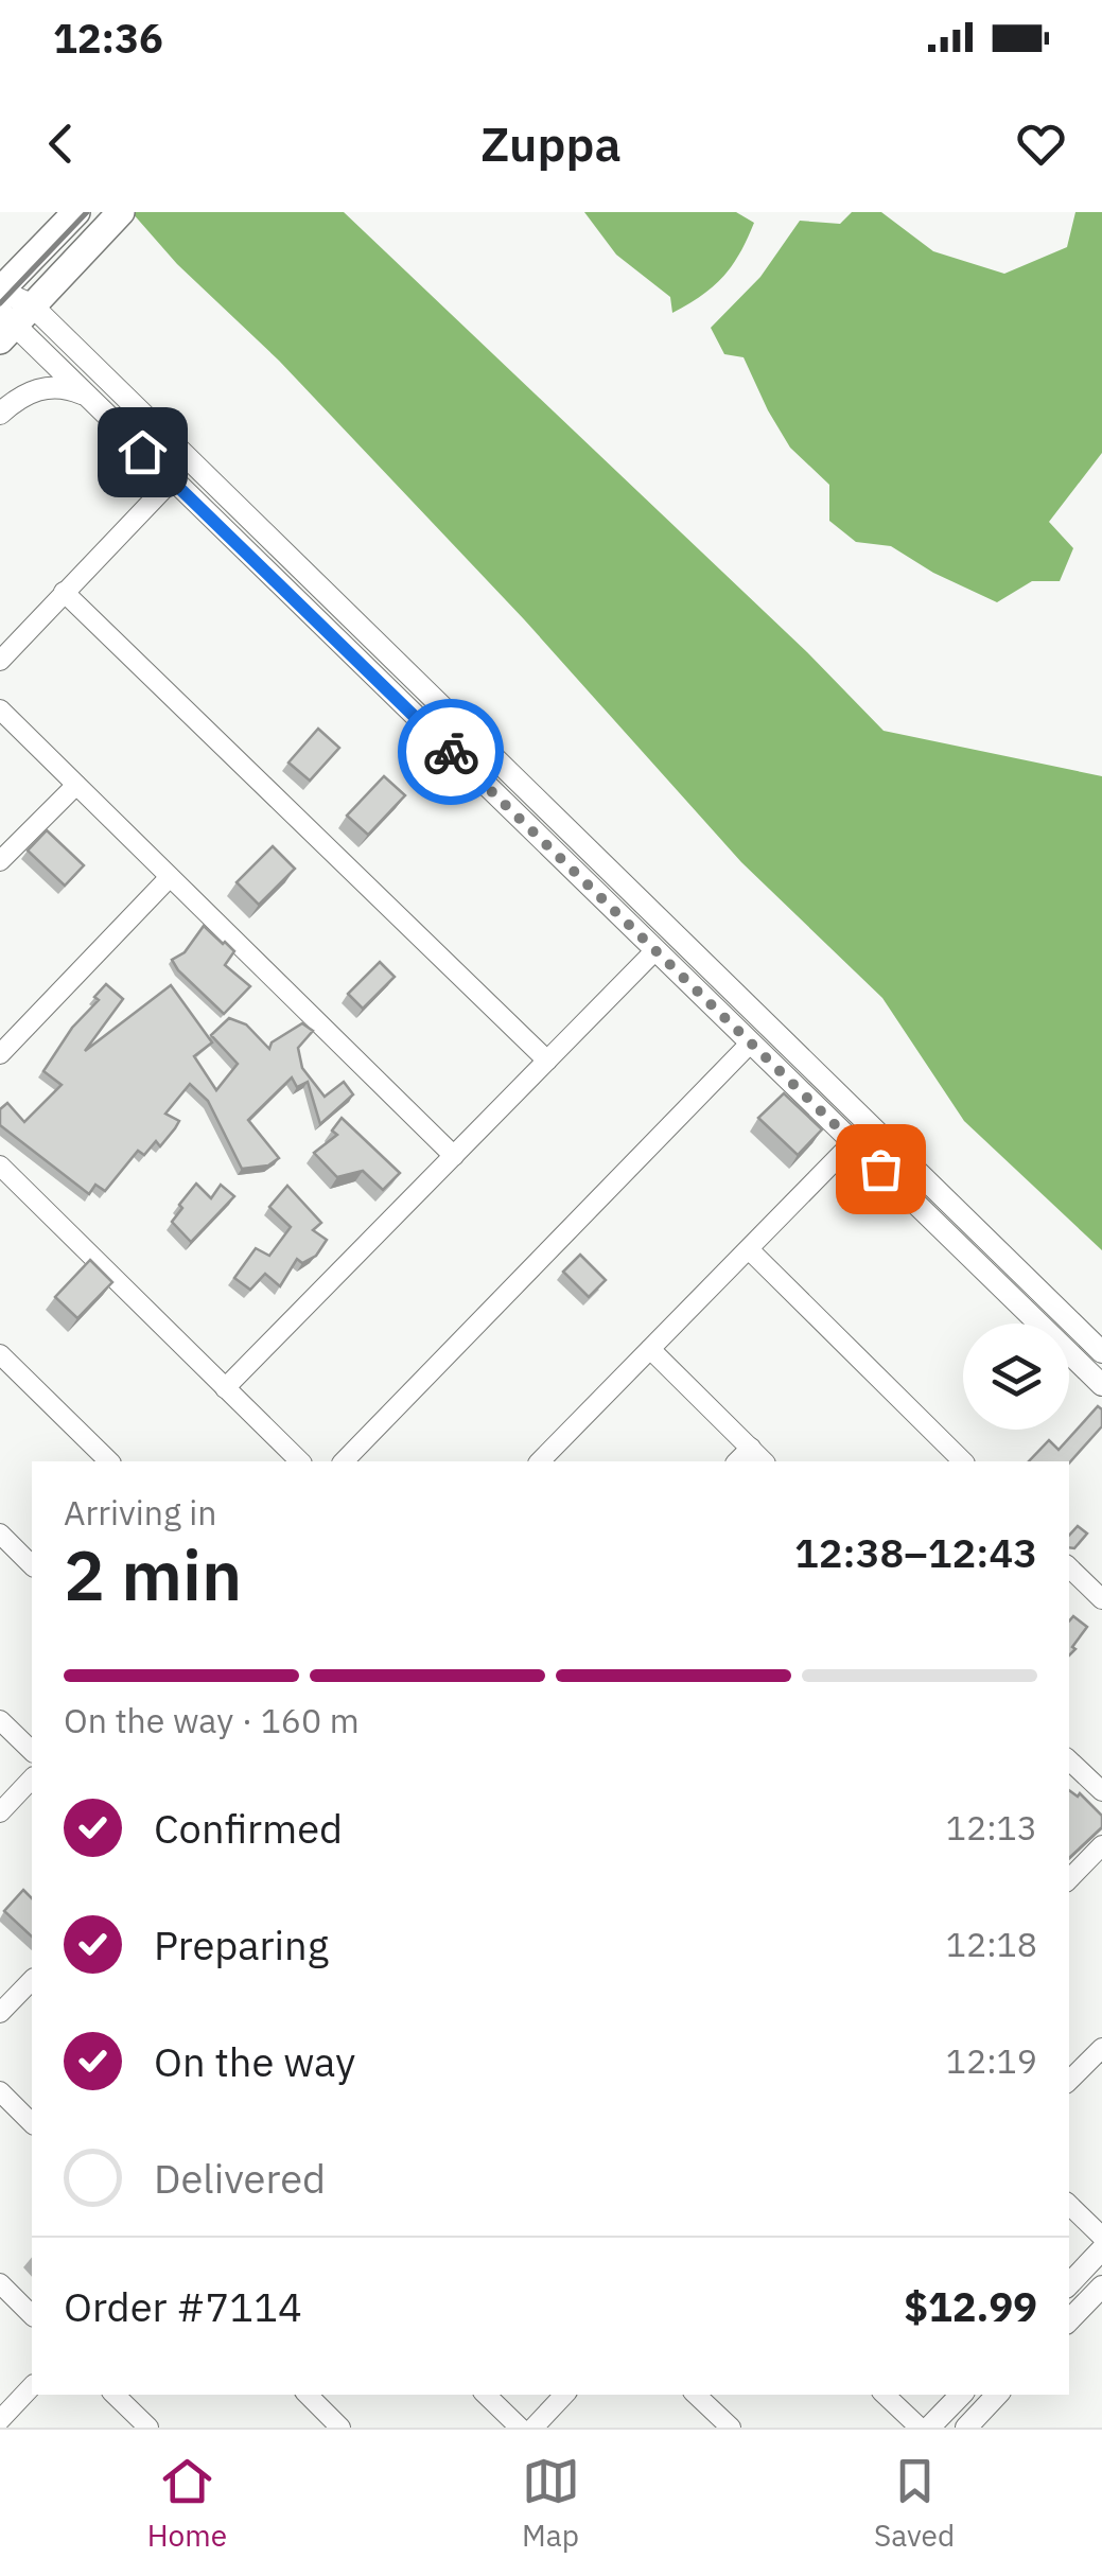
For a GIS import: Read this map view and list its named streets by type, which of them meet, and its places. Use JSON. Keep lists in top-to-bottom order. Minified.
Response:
{"page":{"status":"12:36","header":"Zuppa","heading":["2 min","Arriving in","12:38–12:43"],"panel":["Order #7114","$12.99"],"bar":"On the way · 160 m","list":[["Confirmed","12:13"],["Preparing","12:18"],["On the way","12:19"],"Delivered"],"tabs":["Home","Map","Saved"]}}
